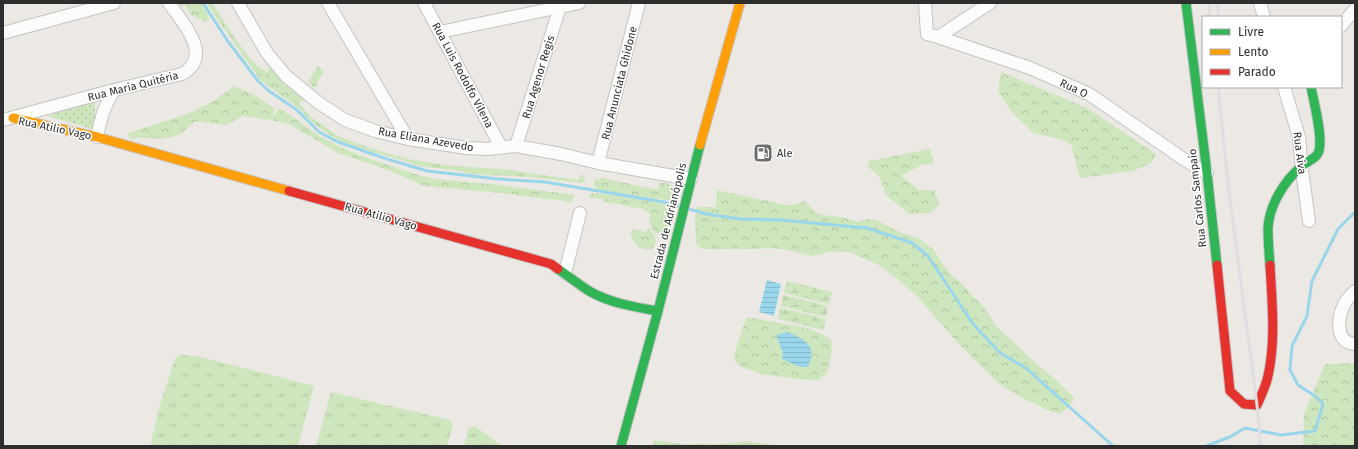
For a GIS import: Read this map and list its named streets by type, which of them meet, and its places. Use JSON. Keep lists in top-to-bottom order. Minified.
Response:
{"streets":{"street":["Rua Luis Rodolfo Vilena","Rua Agenor Regis","Rua Anunciata Ghidone","Rua Maria Quitéria","Rua O","Rua Atilio Vago","Rua Eliana Azevedo","Rua Aíva","Rua Carlos Sampaio","Estrada de Adrianópolis"]},"crossings":[["Rua Luis Rodolfo Vilena","Rua Eliana Azevedo"],["Rua Agenor Regis","Rua Eliana Azevedo"],["Rua Anunciata Ghidone","Rua Eliana Azevedo"],["Rua Maria Quitéria","Rua Atilio Vago"],["Rua O","Rua Carlos Sampaio"],["Rua Atilio Vago","Estrada de Adrianópolis"],["Rua Eliana Azevedo","Estrada de Adrianópolis"],["Rua Aíva","Rua Carlos Sampaio"]],"places":{"fuel station":["Ale"]},"legend":["Livre","Lento","Parado"]}
